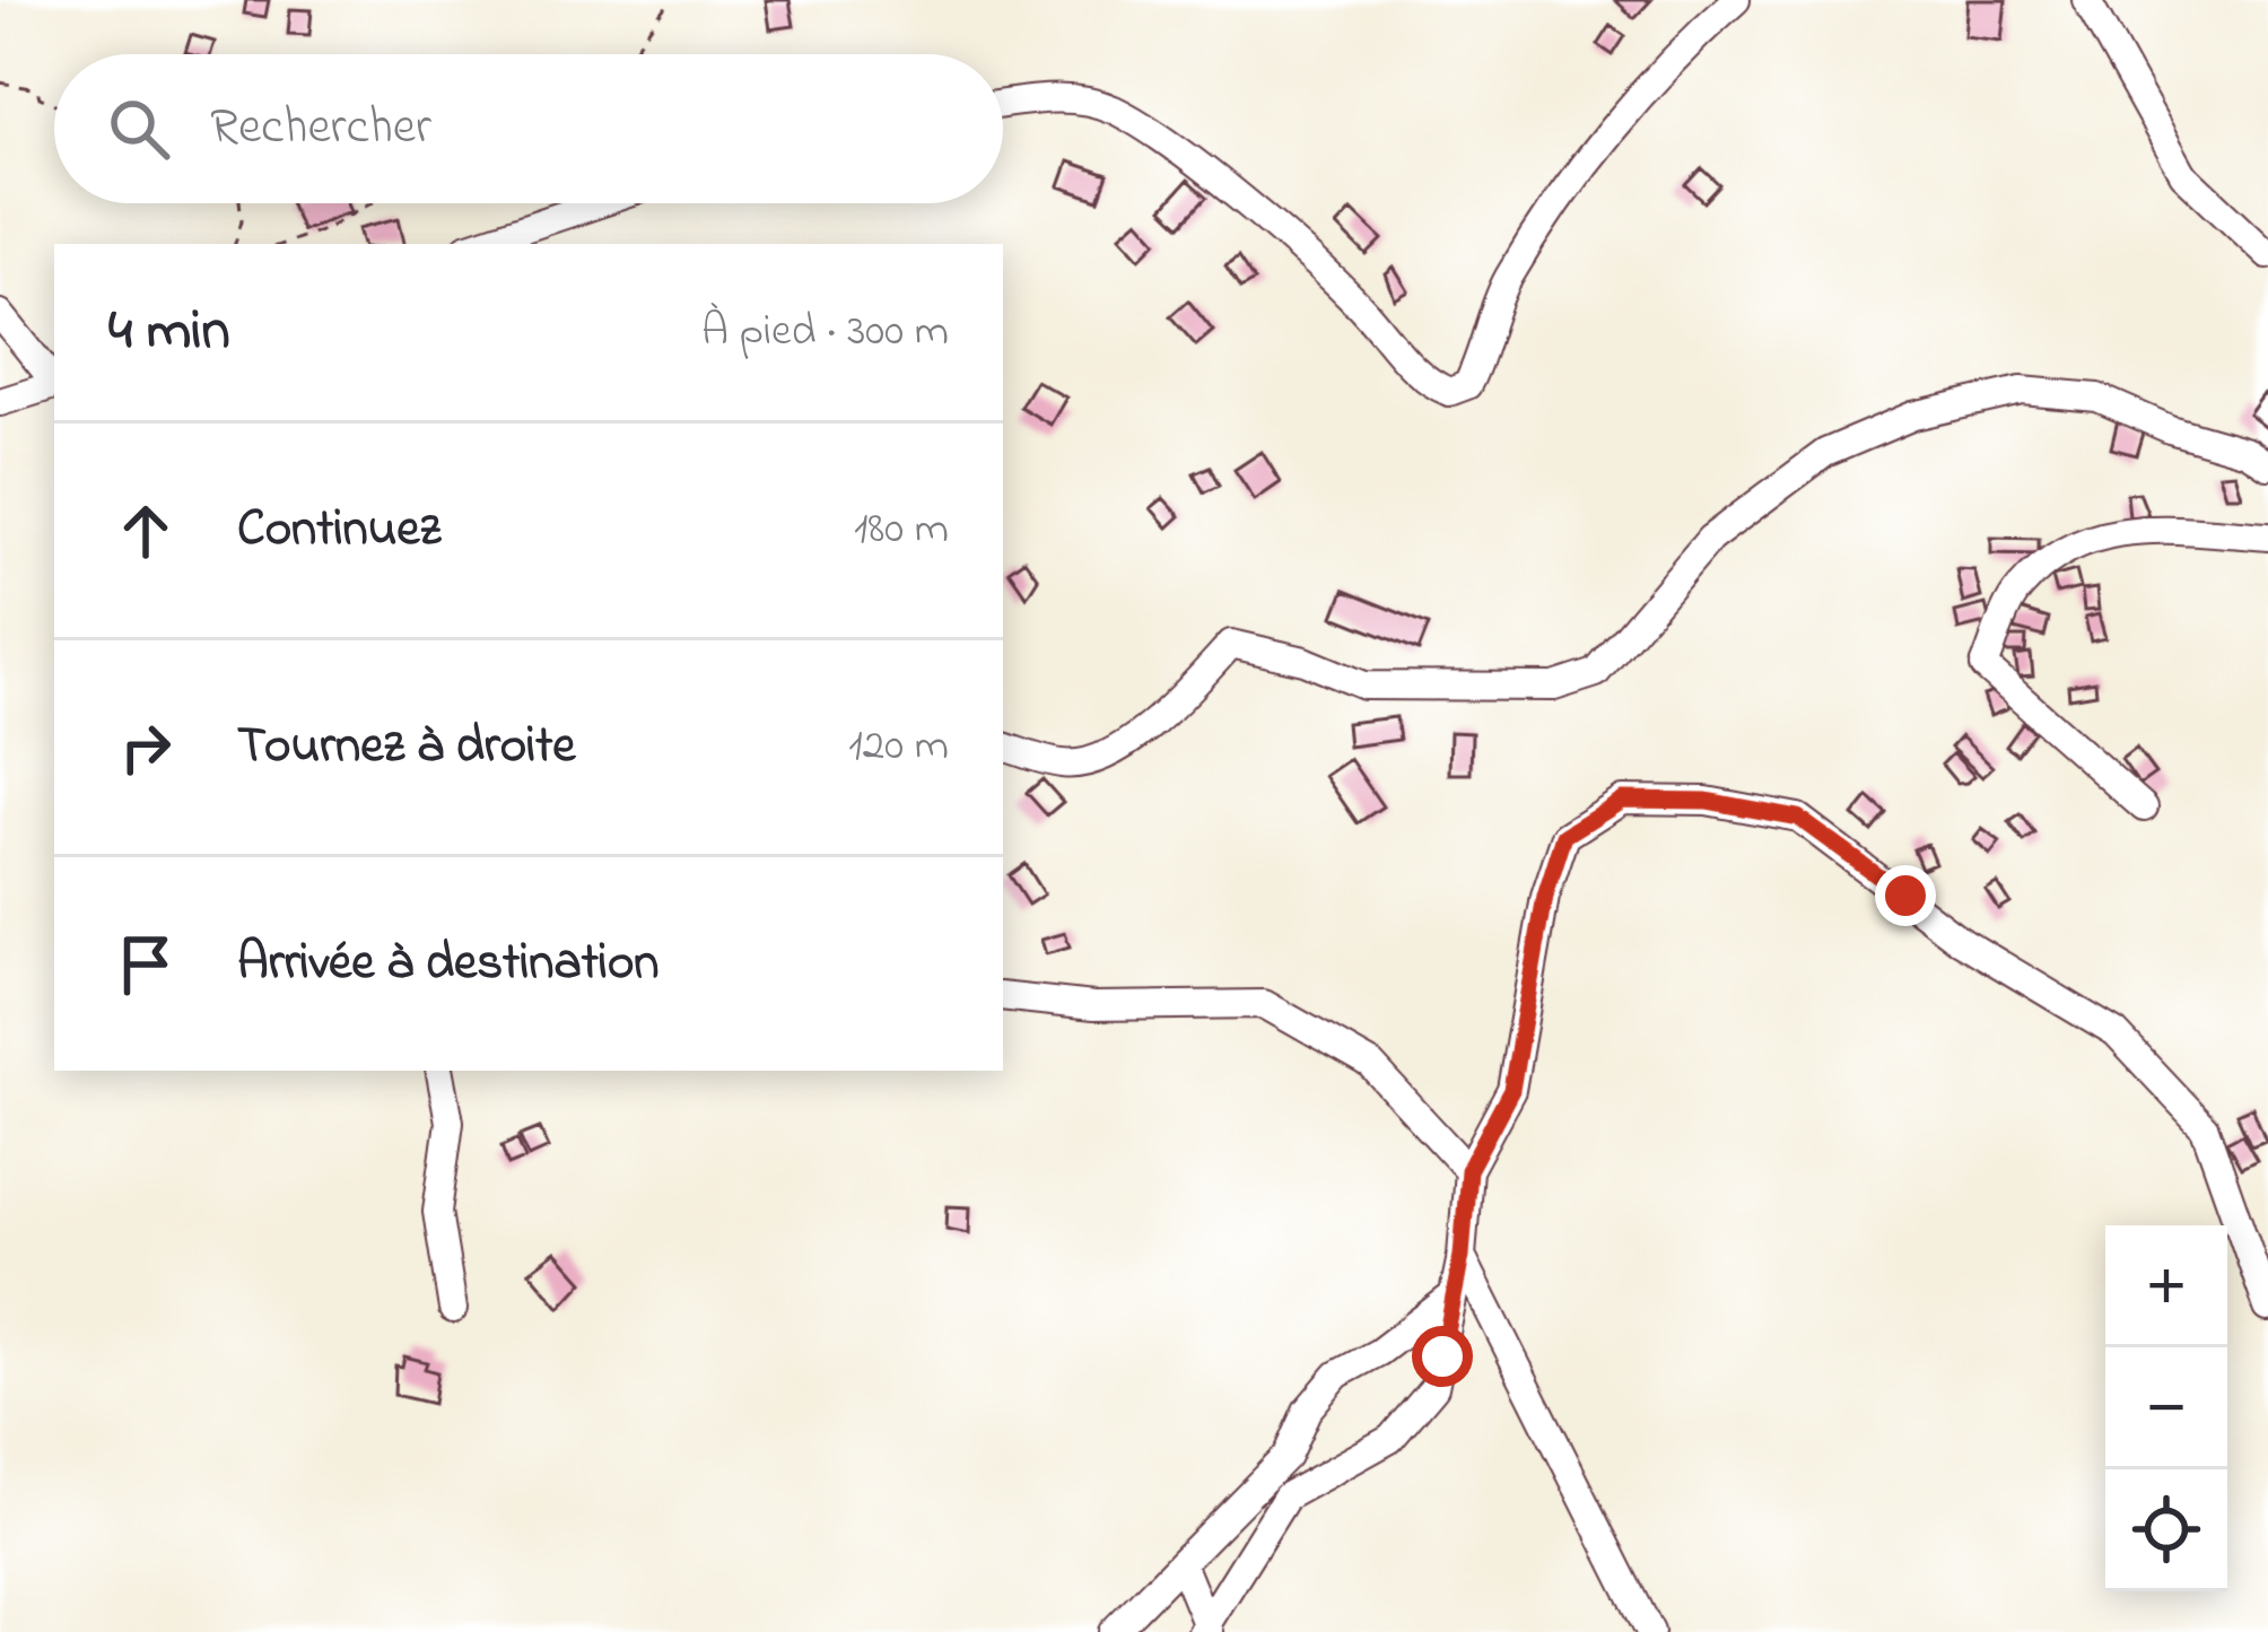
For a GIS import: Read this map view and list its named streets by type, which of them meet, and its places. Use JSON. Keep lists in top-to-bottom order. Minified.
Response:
{"page":{"search":"Rechercher","heading":["4 min","À pied · 300 m"],"list":[["Continuez","180 m"],["Tournez à droite","120 m"],"Arrivée à destination"],"map_buttons":["+","−"]}}
